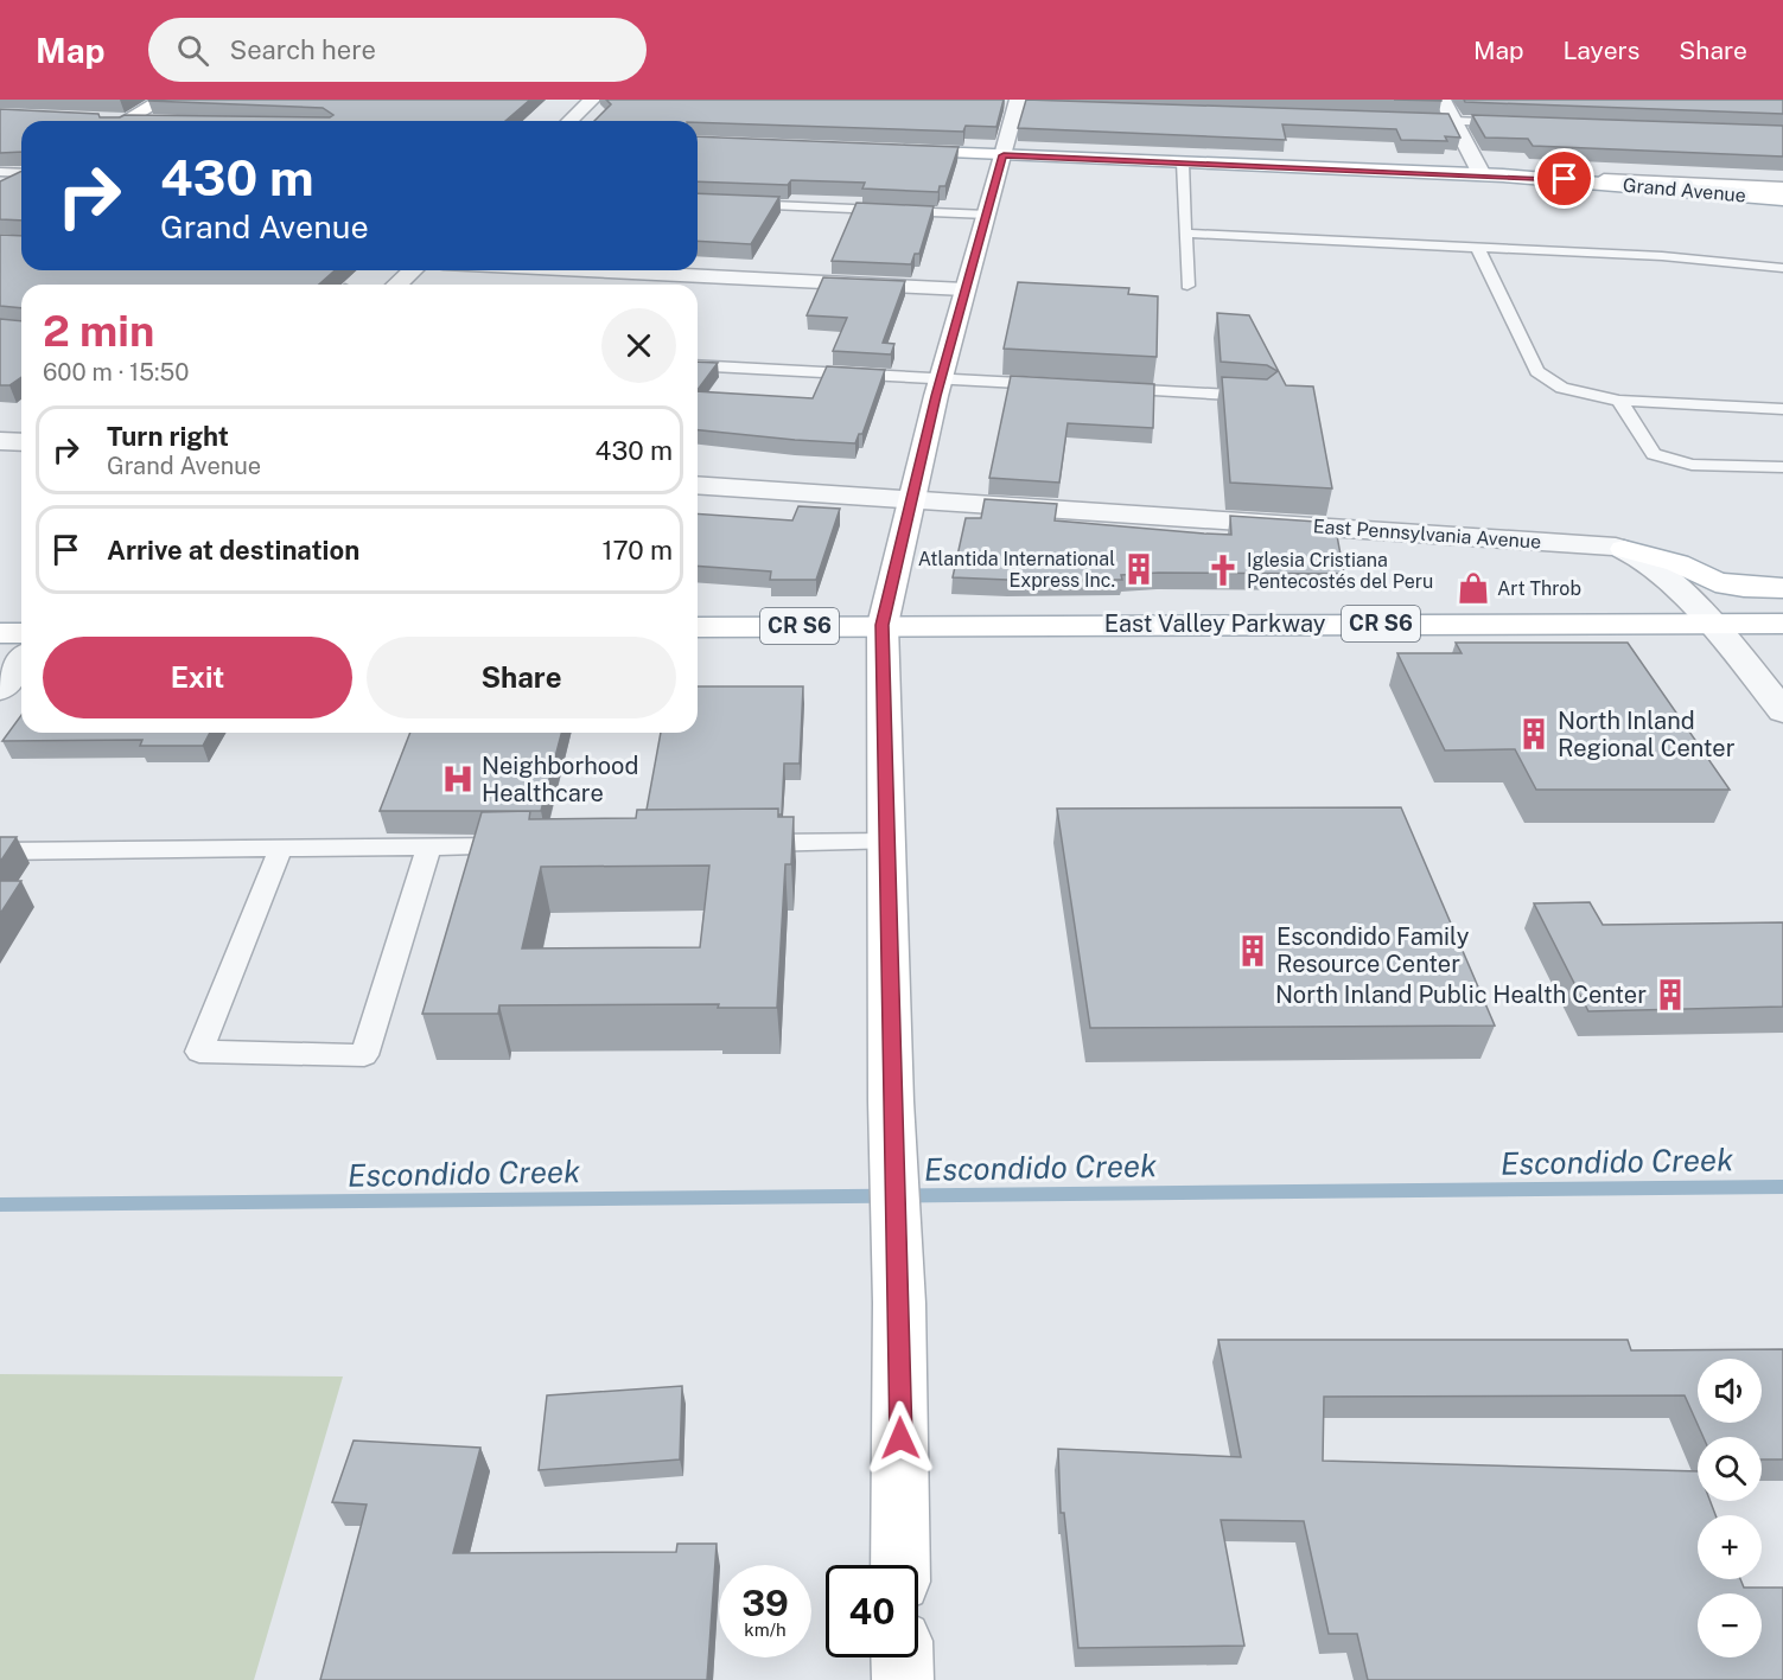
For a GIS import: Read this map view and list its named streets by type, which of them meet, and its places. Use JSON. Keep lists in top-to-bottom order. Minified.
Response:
{"streets":{"main road":["Grand Avenue","East Valley Parkway","CR S6"],"street":["East Pennsylvania Avenue"]},"crossings":[["East Pennsylvania Avenue","East Valley Parkway"]],"water":["Escondido Creek"],"places":{"building":["Atlantida International Express Inc.","North Inland Regional Center","Escondido Family Resource Center","North Inland Public Health Center"],"church":["Iglesia Cristiana Pentecostés del Peru"],"shop":["Art Throb"],"hospital":["Neighborhood Healthcare"]},"page":{"header":"Map","search":"Search here","nav":["Map","Layers","Share"],"turn":["430 m","Grand Avenue"],"heading":["2 min","600 m · 15:50"],"list":[{"name":"Turn right","note":"Grand Avenue","value":"430 m"},{"name":"Arrive at destination","value":"170 m"}],"buttons":["Exit","Share"],"map_buttons":["+","−"],"speed":"39 km/h","limit":"40"}}
